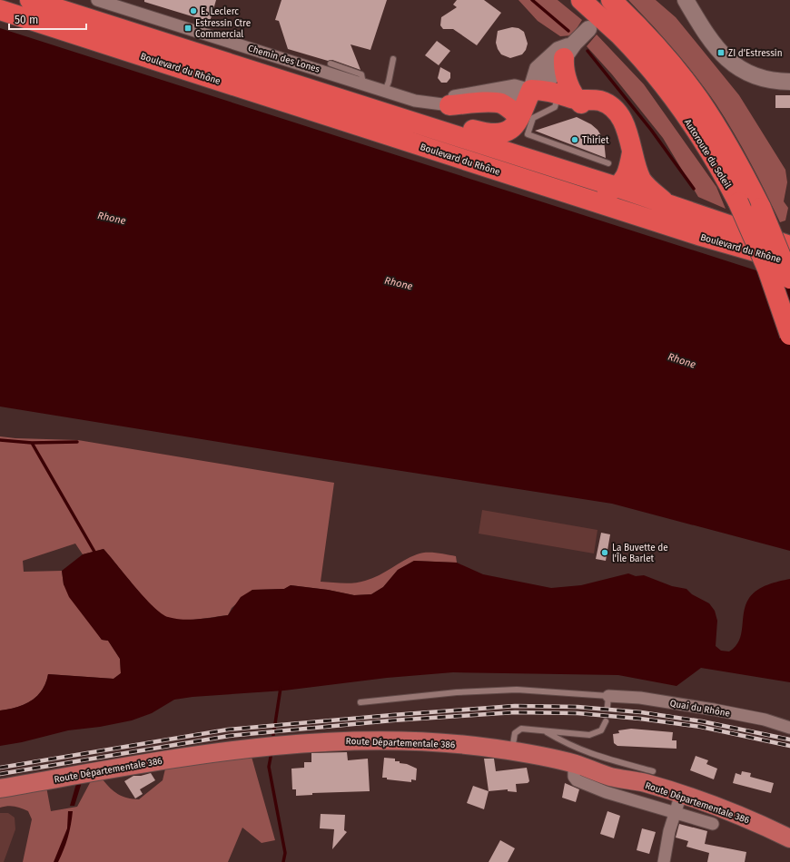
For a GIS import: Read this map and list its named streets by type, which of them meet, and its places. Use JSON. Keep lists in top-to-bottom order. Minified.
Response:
{"streets":{"highway":["Boulevard du Rhône","Autoroute du Soleil"],"main road":["Route Départementale 386"],"street":["Chemin des Lones","Quai du Rhône"]},"water":["Rhone"],"places":{"other":["E. Leclerc","Thiriet","La Buvette de l'Île Barlet"],"transit":["Estressin Ctre Commercial","ZI d'Estressin"]},"scale_bar":"50 m"}
